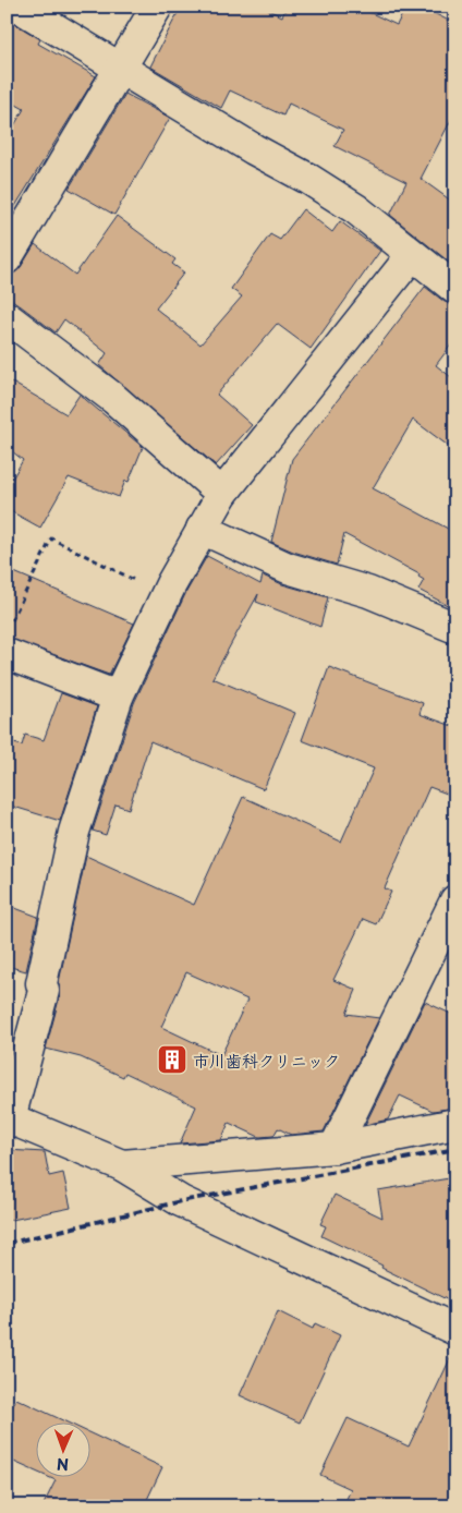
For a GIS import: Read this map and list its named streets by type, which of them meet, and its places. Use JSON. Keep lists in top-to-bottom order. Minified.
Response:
{"places":{"building":["市川歯科クリニック"]},"north":"bottom"}
